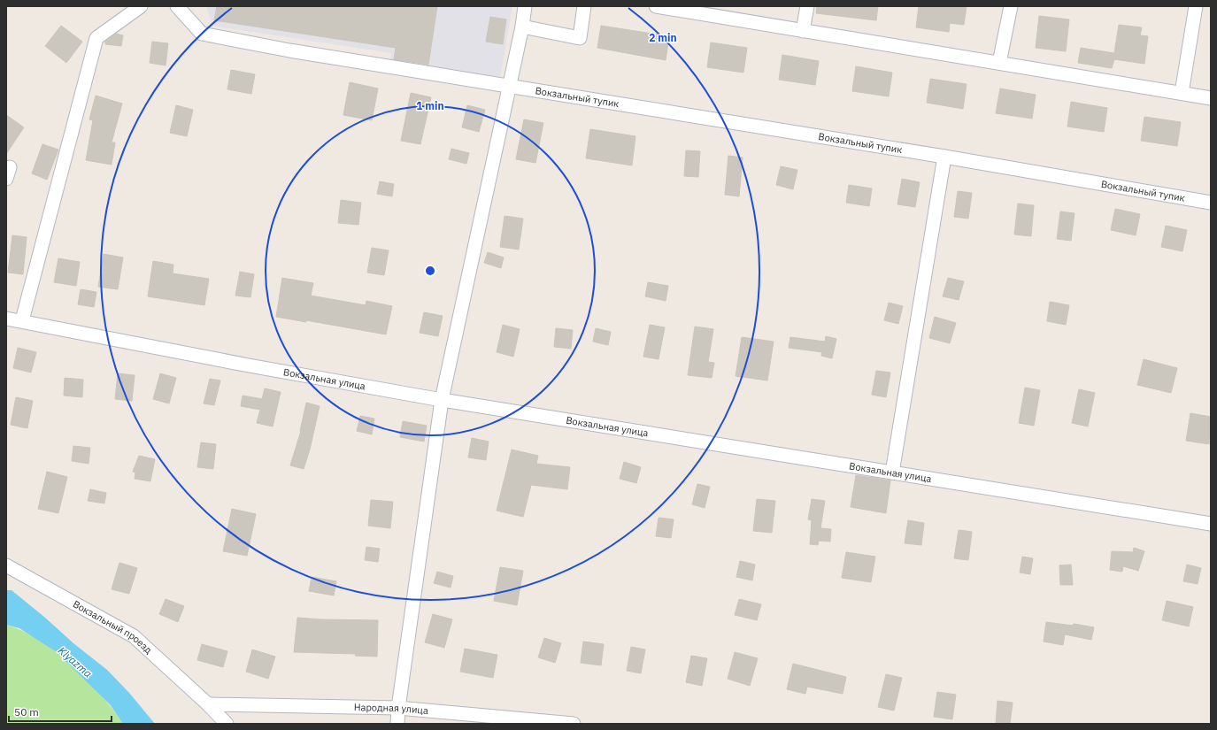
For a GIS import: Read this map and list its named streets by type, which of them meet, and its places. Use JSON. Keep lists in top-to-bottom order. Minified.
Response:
{"streets":{"street":["Вокзальный тупик","Вокзальная улица","Вокзальный проезд","Народная улица"]},"crossings":[["Вокзальный проезд","Народная улица"]],"water":["Klyazma"],"scale_bar":"50 m","rings":["2 min","1 min"]}
